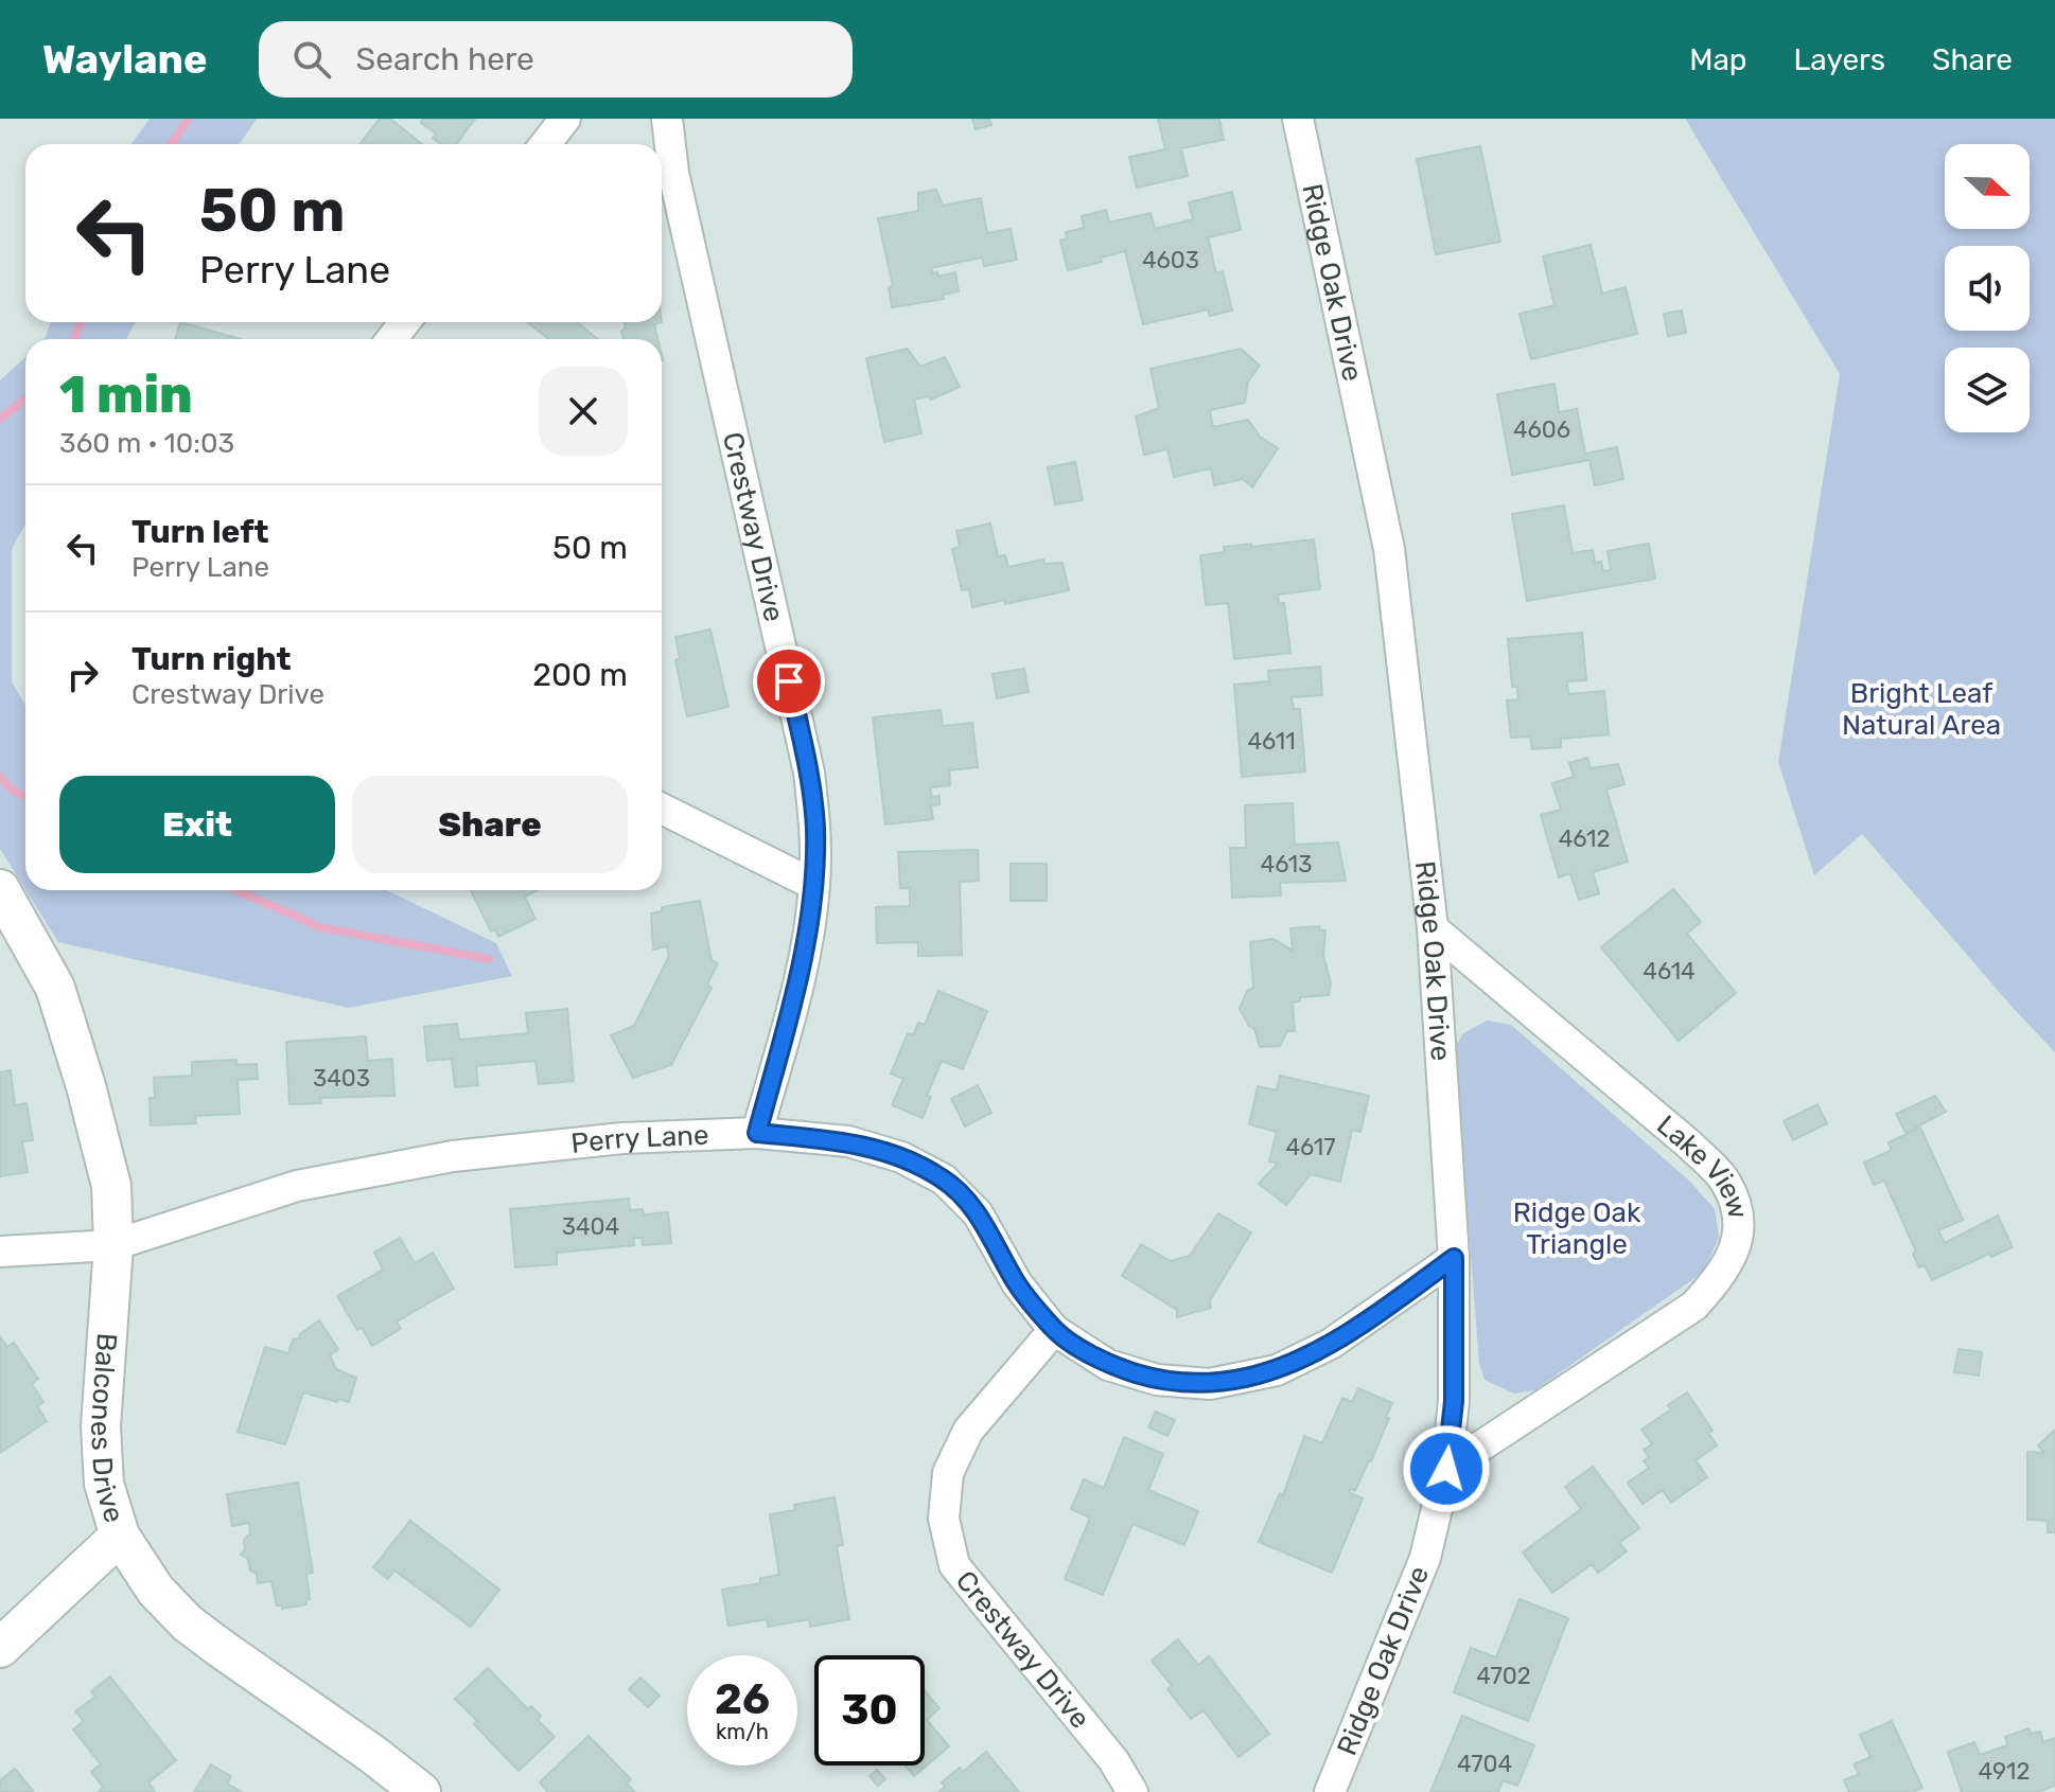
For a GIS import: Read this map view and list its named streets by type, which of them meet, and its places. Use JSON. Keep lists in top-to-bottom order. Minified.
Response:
{"streets":{"street":["Ridge Oak Drive","Crestway Drive","Perry Lane","Lake View","Balcones Drive"]},"crossings":[["Ridge Oak Drive","Perry Lane"],["Ridge Oak Drive","Lake View"],["Crestway Drive","Perry Lane"],["Perry Lane","Balcones Drive"]],"parks":["Bright Leaf Natural Area","Ridge Oak Triangle"],"house_numbers":["4603","4606","4611","4612","4613","4614","3403","4617","3404","4702","4704","4912"],"north":"right","page":{"header":"Waylane","search":"Search here","nav":["Map","Layers","Share"],"turn":["50 m","Perry Lane"],"heading":["1 min","360 m · 10:03"],"list":[{"name":"Turn left","note":"Perry Lane","value":"50 m"},{"name":"Turn right","note":"Crestway Drive","value":"200 m"}],"buttons":["Exit","Share"],"speed":"26 km/h","limit":"30"}}
